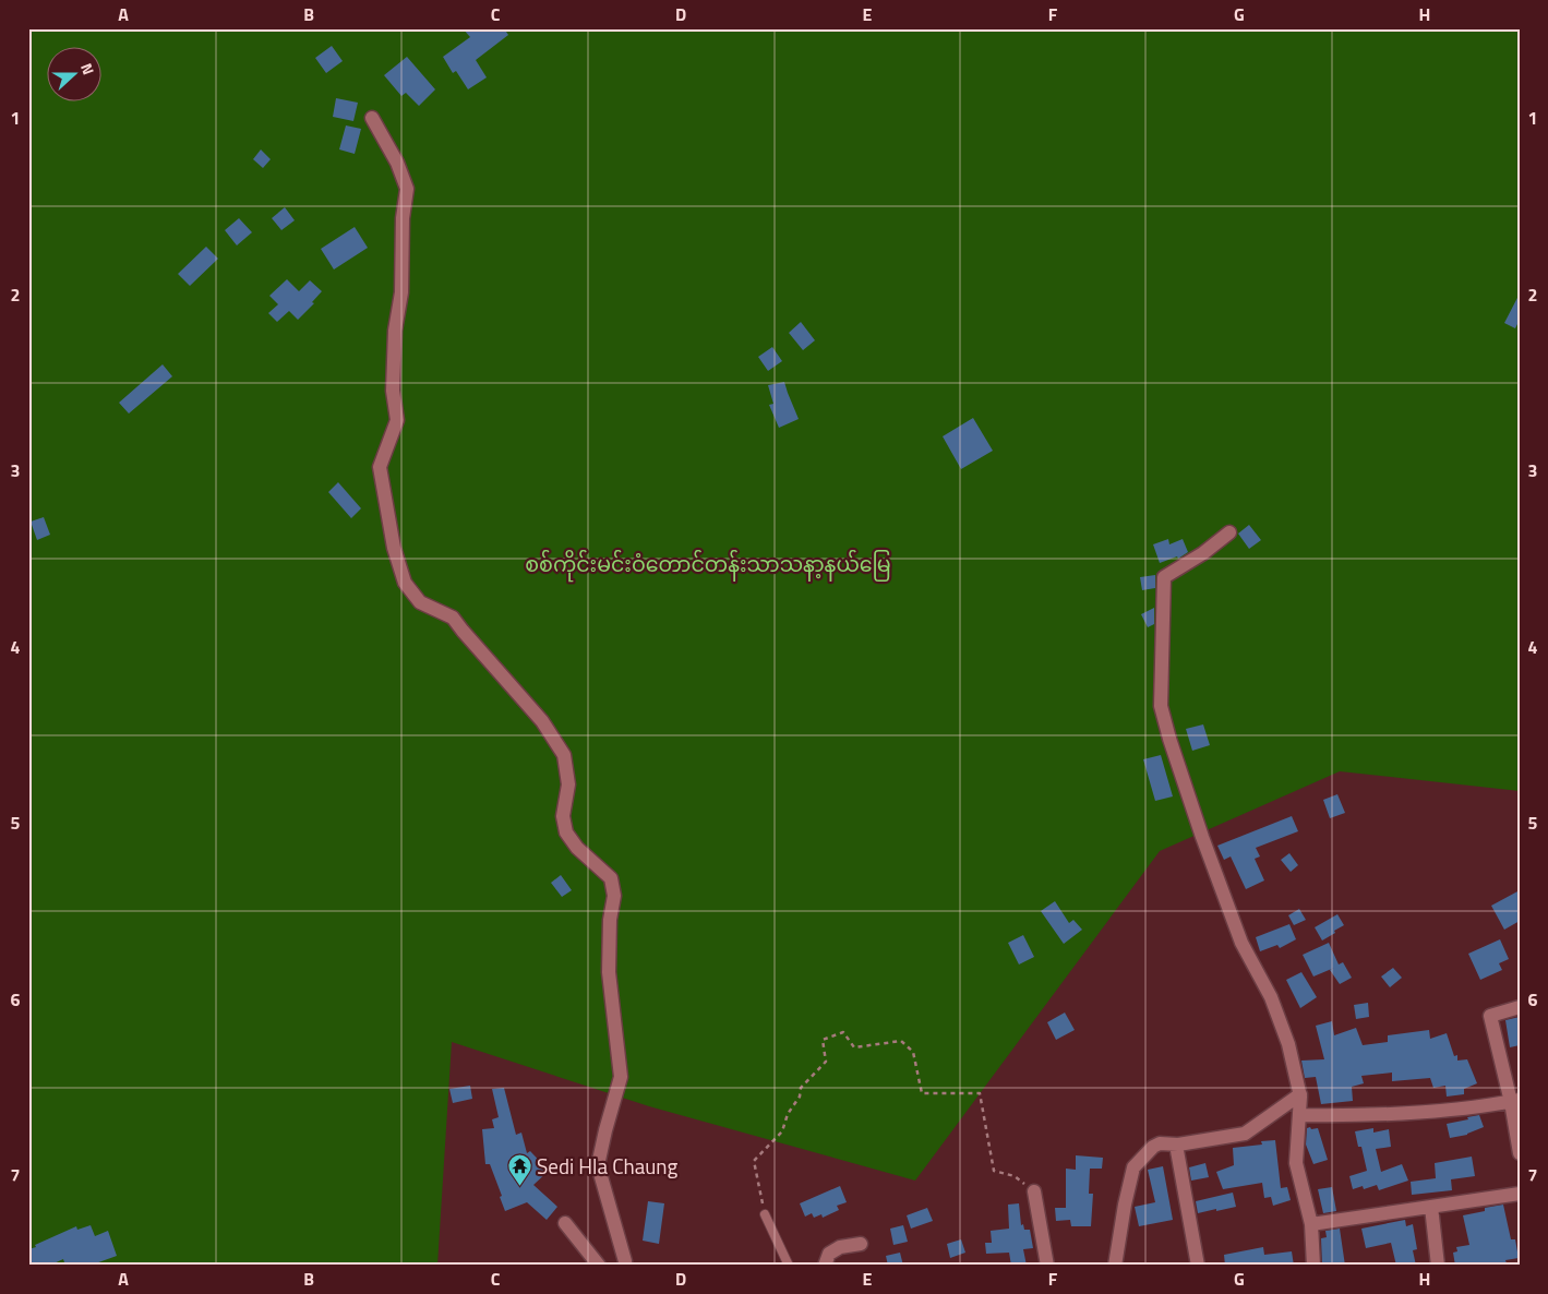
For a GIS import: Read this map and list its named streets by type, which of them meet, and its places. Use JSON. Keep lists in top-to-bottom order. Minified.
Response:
{"parks":["စစ်ကိုင်းမင်းဝံတောင်တန်းသာသနာ့နယ်မြေ"],"places":{"temple":["Sedi Hla Chaung"]},"north":"right","grid":{"columns":["A","B","C","D","E","F","G","H"],"rows":["1","2","3","4","5","6","7"]}}
